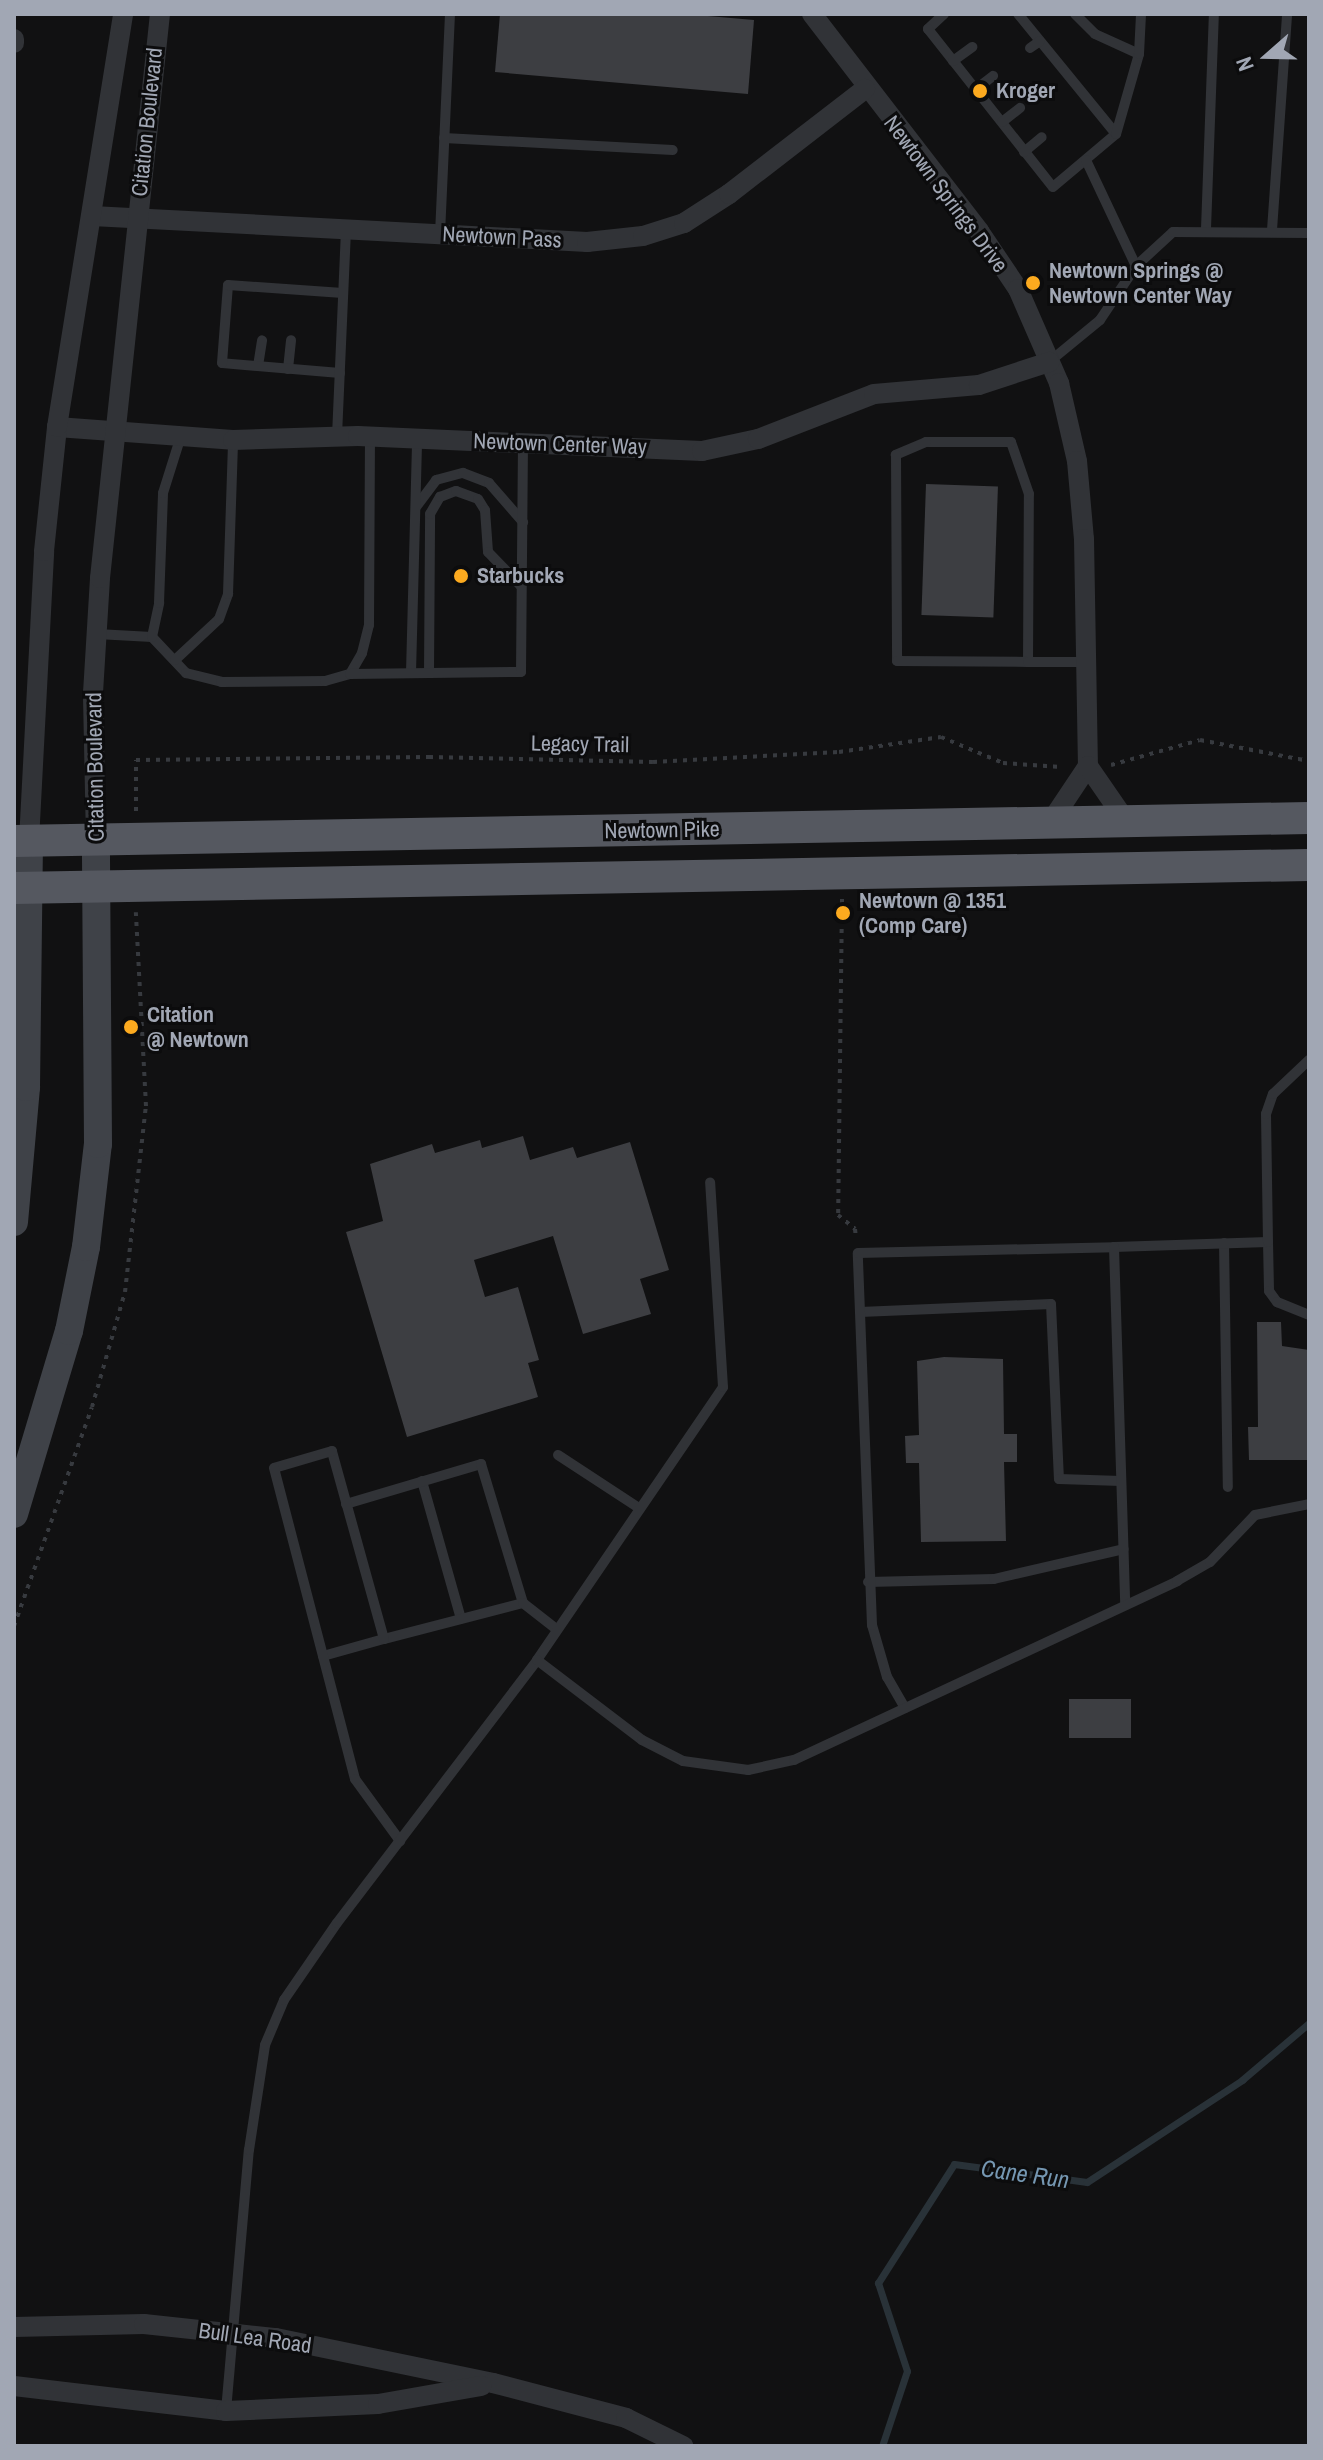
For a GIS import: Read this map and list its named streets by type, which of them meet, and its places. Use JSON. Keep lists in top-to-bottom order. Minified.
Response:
{"streets":{"highway":["Newtown Pike"],"main road":["Citation Boulevard"],"street":["Newtown Springs Drive","Newtown Pass","Newtown Center Way","Bull Lea Road"],"path":["Legacy Trail"]},"crossings":[["Citation Boulevard","Newtown Pass"],["Citation Boulevard","Newtown Center Way"],["Citation Boulevard","Newtown Pike"],["Newtown Springs Drive","Newtown Pass"],["Newtown Springs Drive","Newtown Center Way"]],"water":["Cane Run"],"places":["Kroger","Newtown Springs @ Newtown Center Way","Starbucks","Newtown @ 1351 (Comp Care)","Citation @ Newtown"],"north":"left"}
